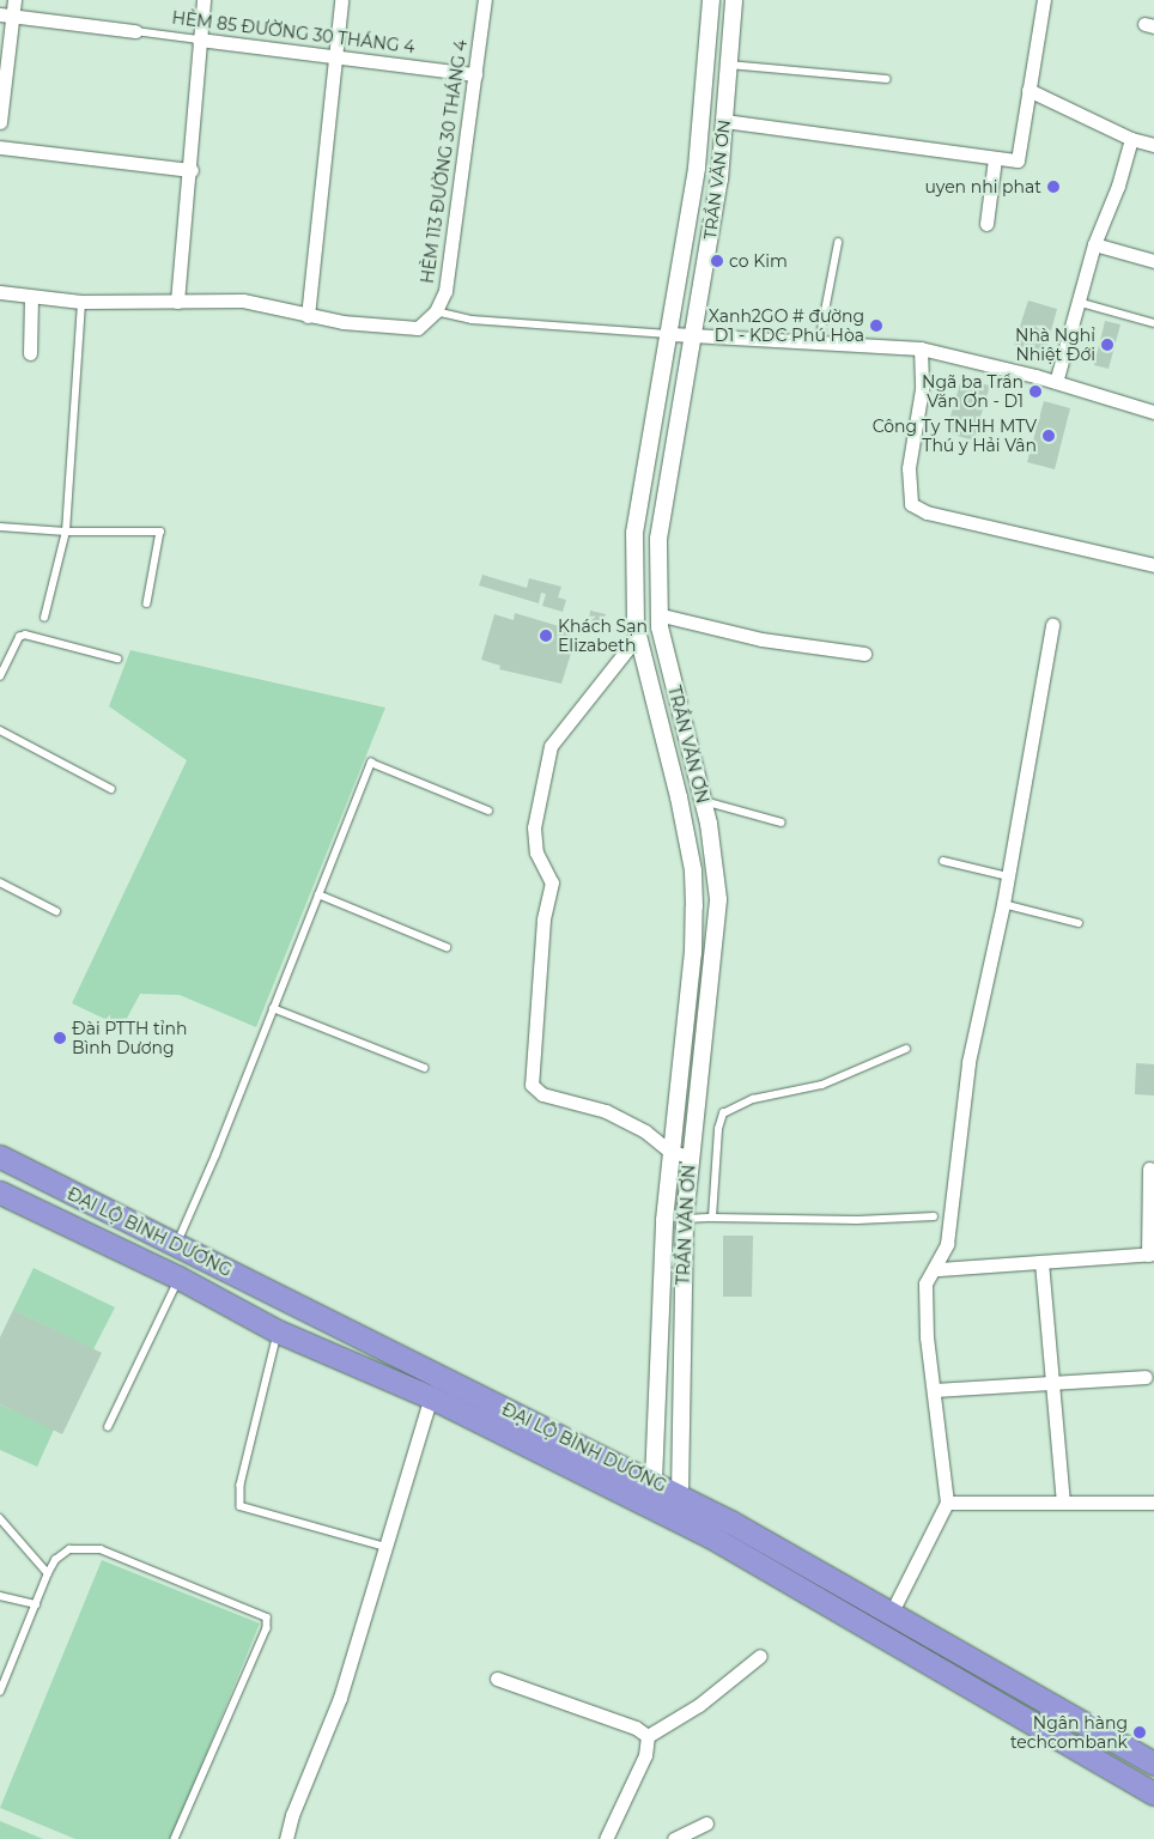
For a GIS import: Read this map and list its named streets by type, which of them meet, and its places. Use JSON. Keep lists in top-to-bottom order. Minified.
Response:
{"streets":{"highway":["ĐẠI LỘ BÌNH DƯƠNG"],"street":["HẺM 85 ĐƯỜNG 30 THÁNG 4","HẺM 113 ĐƯỜNG 30 THÁNG 4","TRẦN VĂN ƠN"]},"crossings":[["HẺM 85 ĐƯỜNG 30 THÁNG 4","HẺM 113 ĐƯỜNG 30 THÁNG 4"],["TRẦN VĂN ƠN","ĐẠI LỘ BÌNH DƯƠNG"]],"places":["uyen nhi phat","co Kim","Xanh2GO # đường D1 - KDC Phú Hòa","Nhà Nghỉ Nhiệt Đới","Ngã ba Trần Văn Ơn - D1","Công Ty TNHH MTV Thú y Hải Vân","Khách Sạn Elizabeth","Đài PTTH tỉnh Bình Dương","Ngân hàng techcombank"]}
